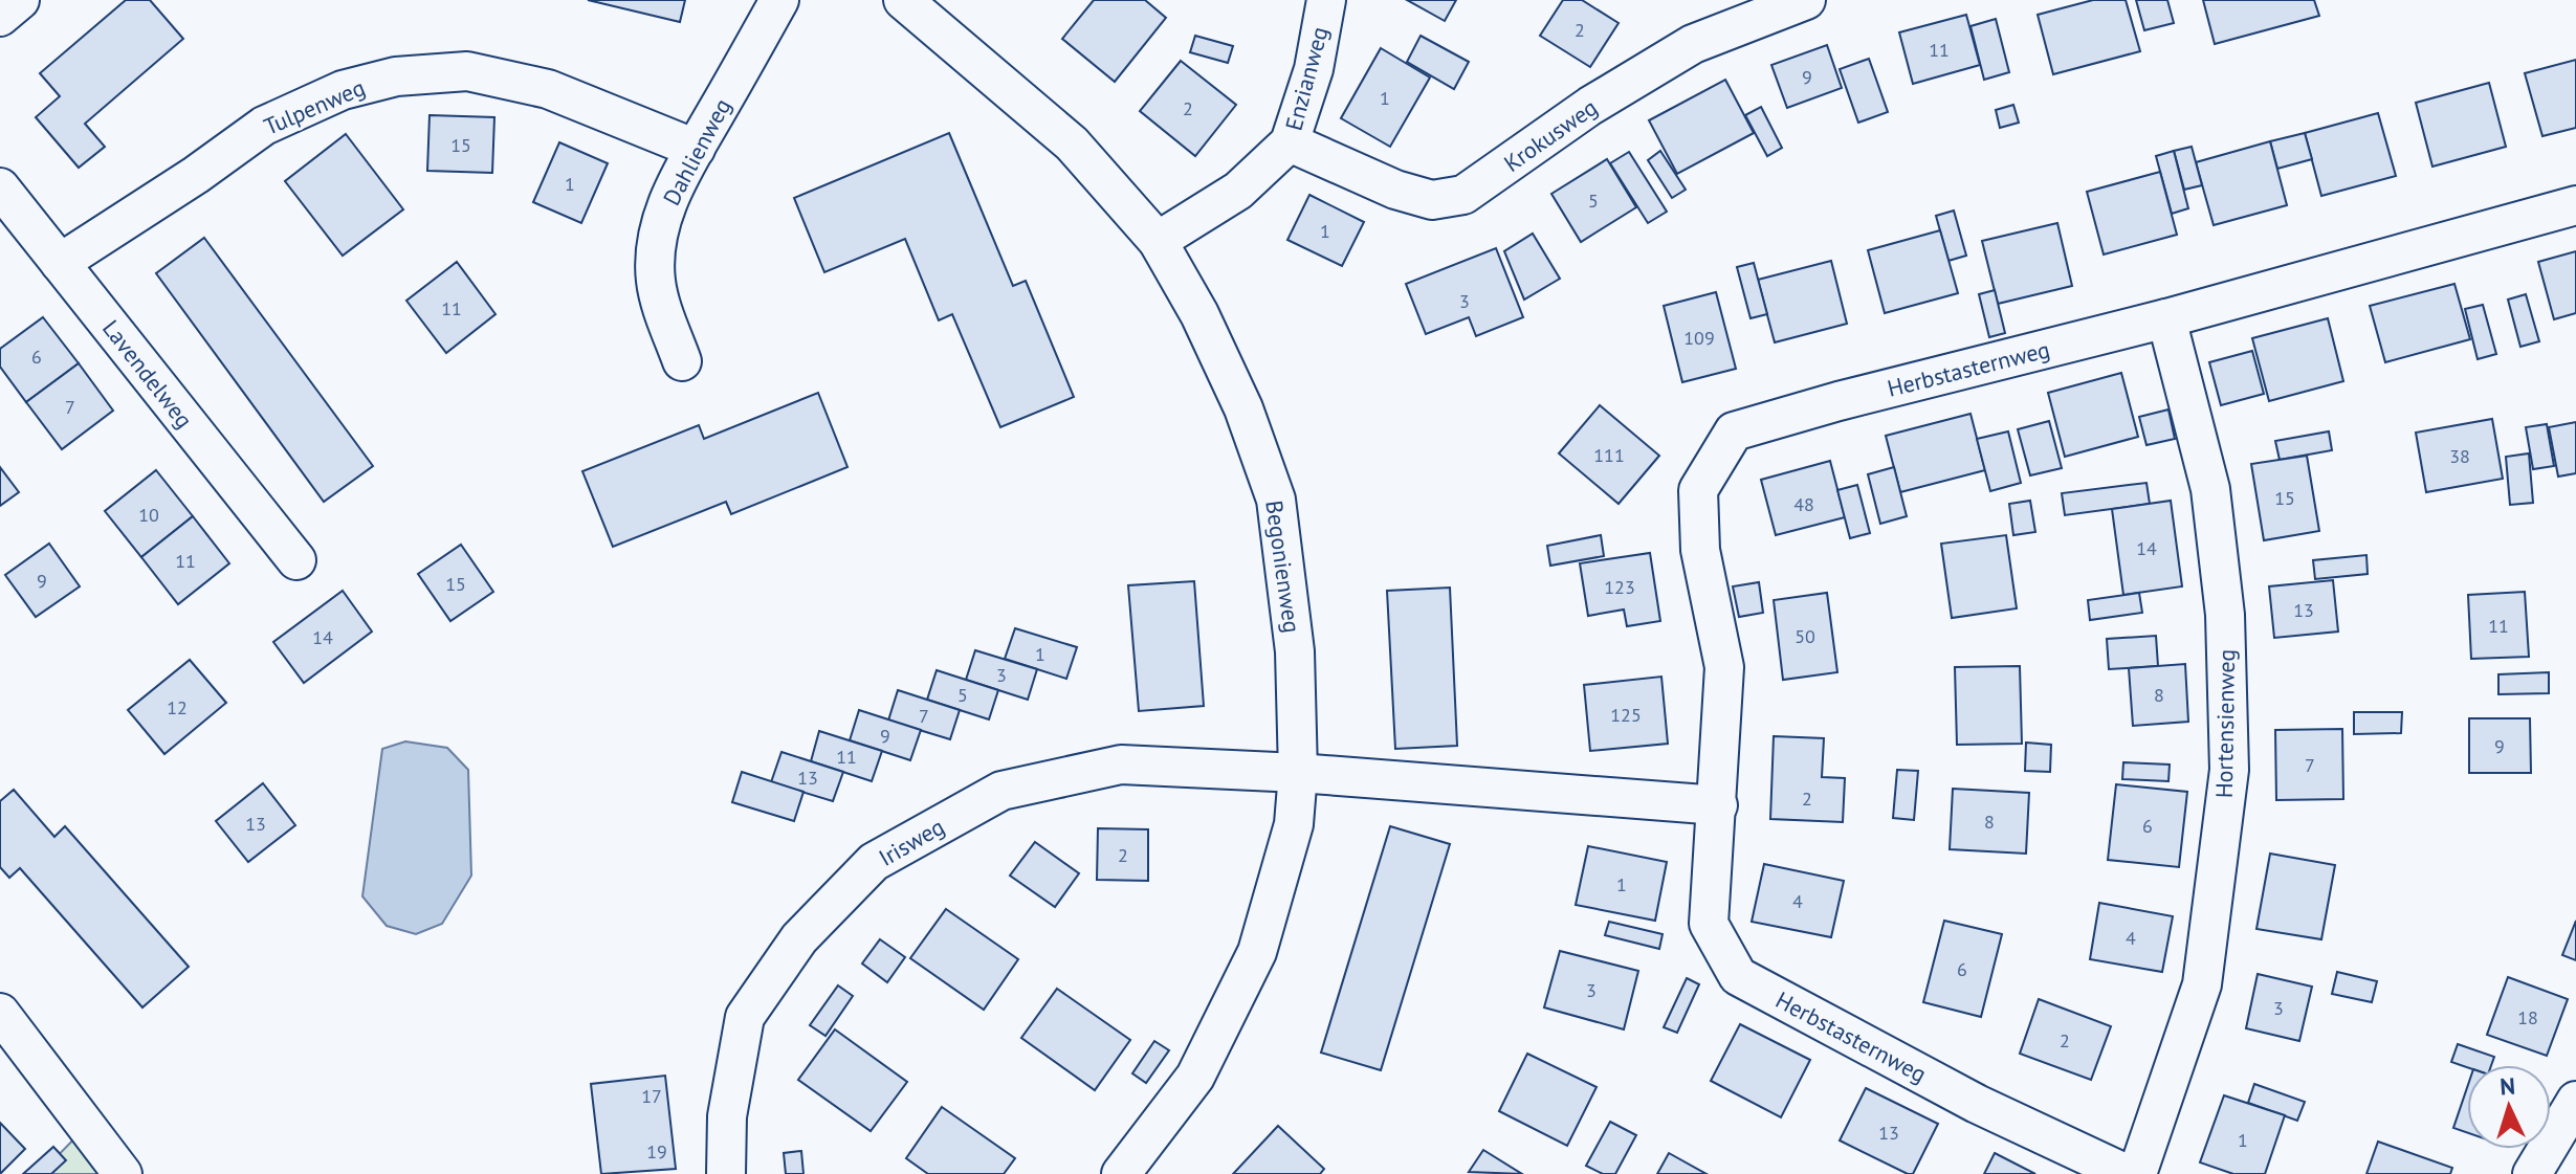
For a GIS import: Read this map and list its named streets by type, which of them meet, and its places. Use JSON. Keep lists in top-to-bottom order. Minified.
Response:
{"streets":{"street":["Enzianweg","Tulpenweg","Krokusweg","Dahlienweg","Herbstasternweg","Lavendelweg","Begonienweg","Hortensienweg","Irisweg"]},"crossings":[["Enzianweg","Krokusweg"],["Enzianweg","Begonienweg"],["Tulpenweg","Dahlienweg"],["Tulpenweg","Lavendelweg"],["Herbstasternweg","Hortensienweg"],["Begonienweg","Irisweg"]],"house_numbers":["2","11","9","1","2","15","1","5","1","3","11","109","6","7","111","38","15","48","10","14","11","9","15","123","13","11","50","14","1","3","5","8","12","125","7","9","9","11","7","13","2","8","13","6","2","1","4","4","6","3","3","18","2","17","13","1","19"],"north":"top"}
